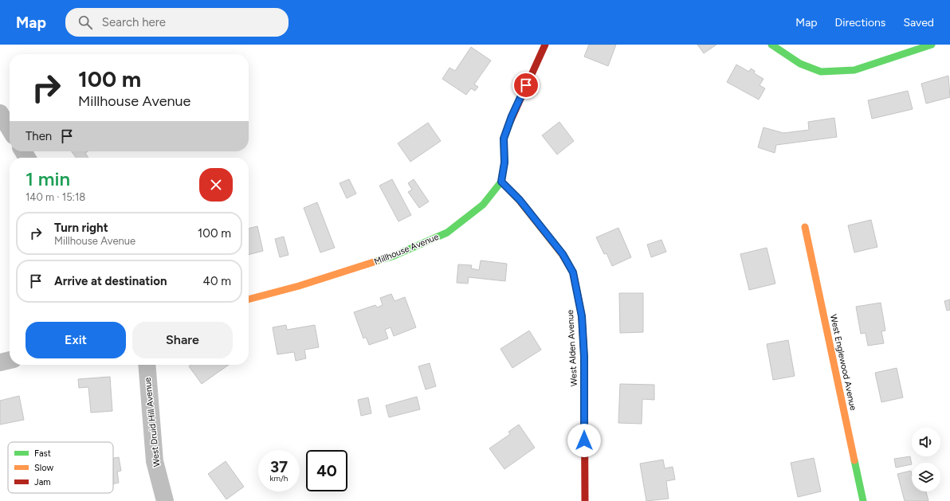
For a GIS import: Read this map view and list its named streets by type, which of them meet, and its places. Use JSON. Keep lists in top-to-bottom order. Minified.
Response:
{"streets":{"street":["Millhouse Avenue","West Alden Avenue","West Englewood Avenue","West Druid Hill Avenue"]},"crossings":[["Millhouse Avenue","West Alden Avenue"]],"legend":["Fast","Slow","Jam"],"page":{"header":"Map","search":"Search here","nav":["Map","Directions","Saved"],"turn":["100 m","Millhouse Avenue"],"then":"Then","heading":["1 min","140 m · 15:18"],"list":[{"name":"Turn right","note":"Millhouse Avenue","value":"100 m"},{"name":"Arrive at destination","value":"40 m"}],"buttons":["Exit","Share"],"speed":"37 km/h","limit":"40"}}
